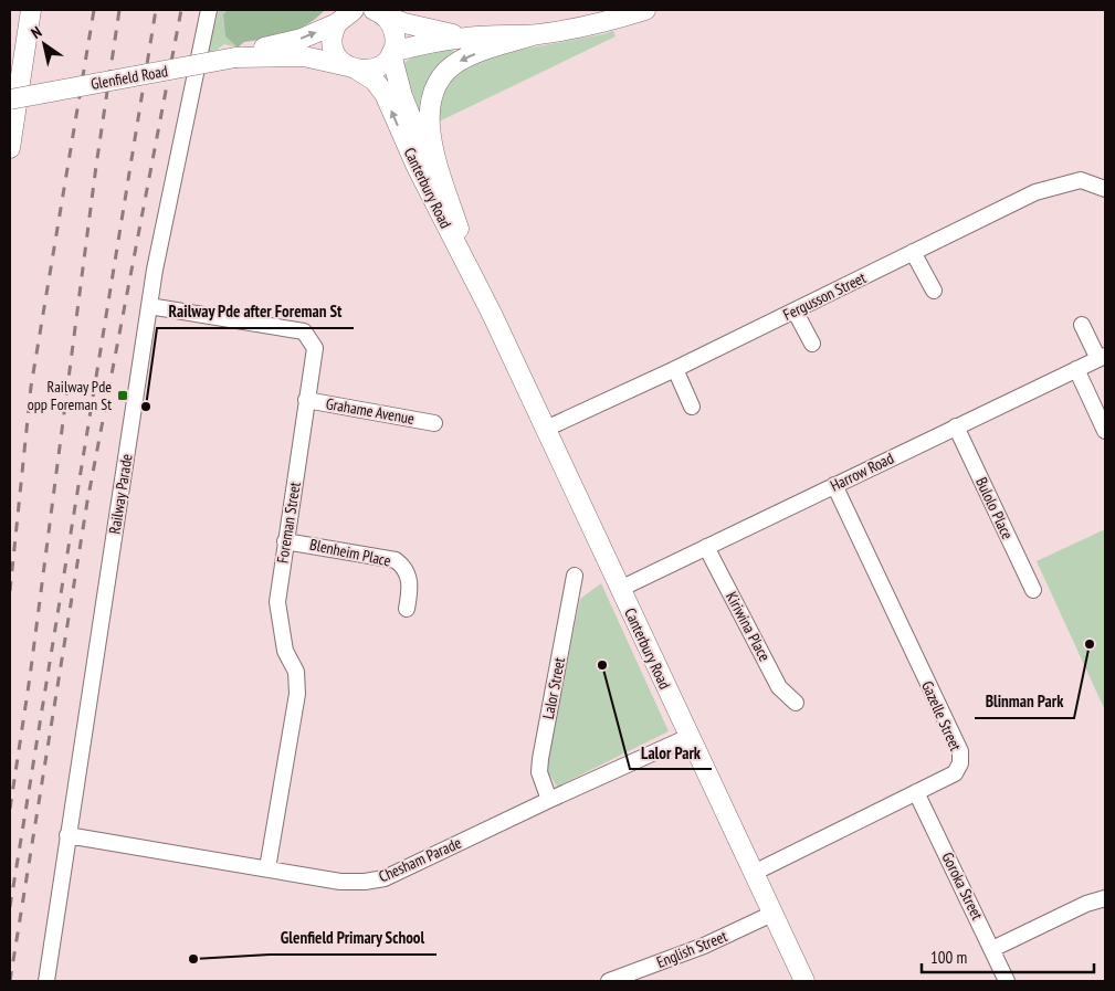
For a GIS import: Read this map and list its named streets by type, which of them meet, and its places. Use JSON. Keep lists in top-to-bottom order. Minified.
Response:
{"streets":{"main road":["Glenfield Road","Canterbury Road"],"street":["Fergusson Street","Grahame Avenue","Harrow Road","Railway Parade","Bulolo Place","Foreman Street","Blenheim Place","Kiriwina Place","Lalor Street","Gazelle Street","Chesham Parade","Goroka Street","English Street"]},"crossings":[["Glenfield Road","Canterbury Road"],["Canterbury Road","Fergusson Street"],["Canterbury Road","Harrow Road"],["Canterbury Road","Gazelle Street"],["Canterbury Road","Chesham Parade"],["Canterbury Road","English Street"],["Grahame Avenue","Foreman Street"],["Harrow Road","Bulolo Place"],["Harrow Road","Kiriwina Place"],["Harrow Road","Gazelle Street"],["Railway Parade","Foreman Street"],["Railway Parade","Chesham Parade"],["Foreman Street","Blenheim Place"],["Foreman Street","Chesham Parade"],["Lalor Street","Chesham Parade"],["Gazelle Street","Goroka Street"]],"places":{"transit":["Railway Pde opp Foreman St"],"other":["Railway Pde after Foreman St","Blinman Park","Lalor Park","Glenfield Primary School"]},"scale_bar":"100 m","north":"top left"}
